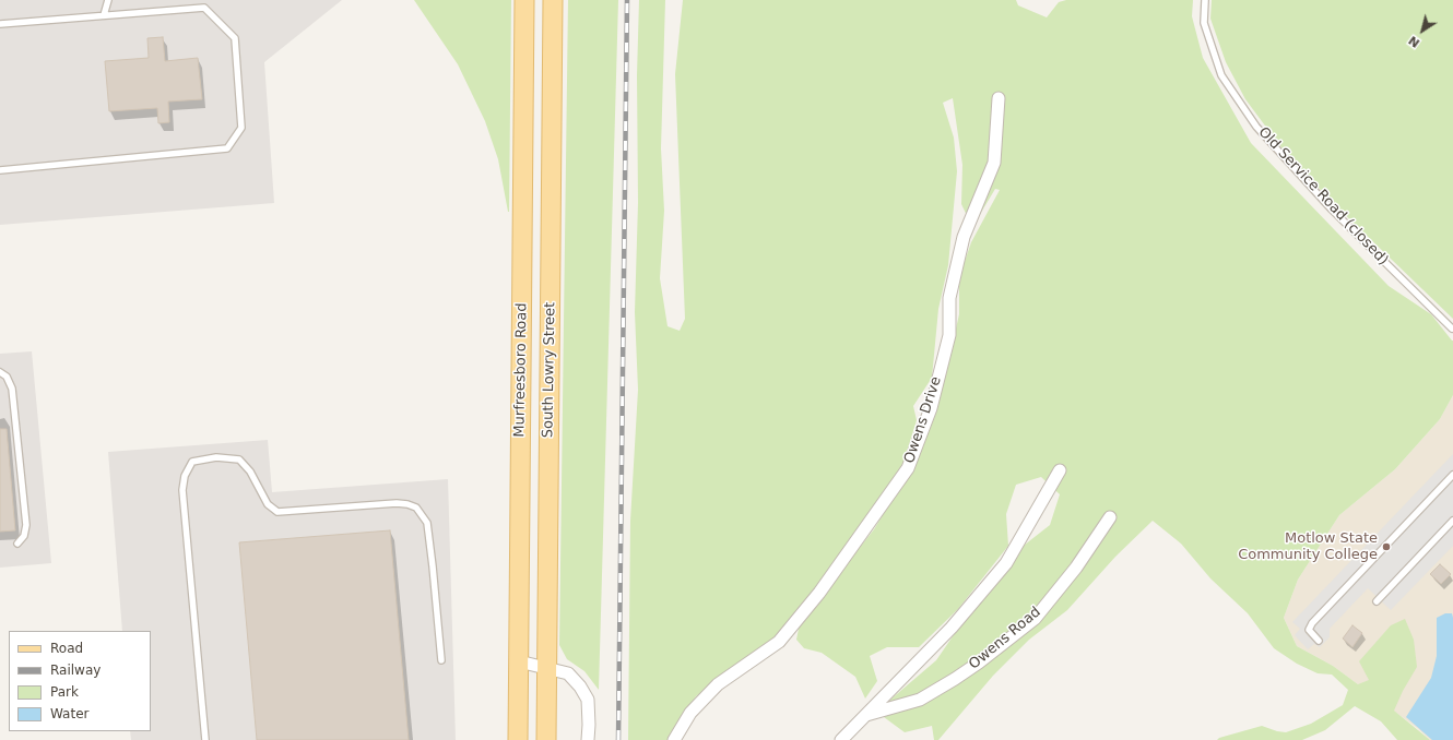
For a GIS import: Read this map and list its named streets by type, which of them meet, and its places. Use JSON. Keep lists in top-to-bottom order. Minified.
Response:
{"streets":{"main road":["Murfreesboro Road","South Lowry Street"],"street":["Owens Drive","Owens Road"],"lane":["Old Service Road (closed)"]},"places":["Motlow State Community College"],"legend":["Road","Railway","Park","Water"],"north":"bottom left"}
